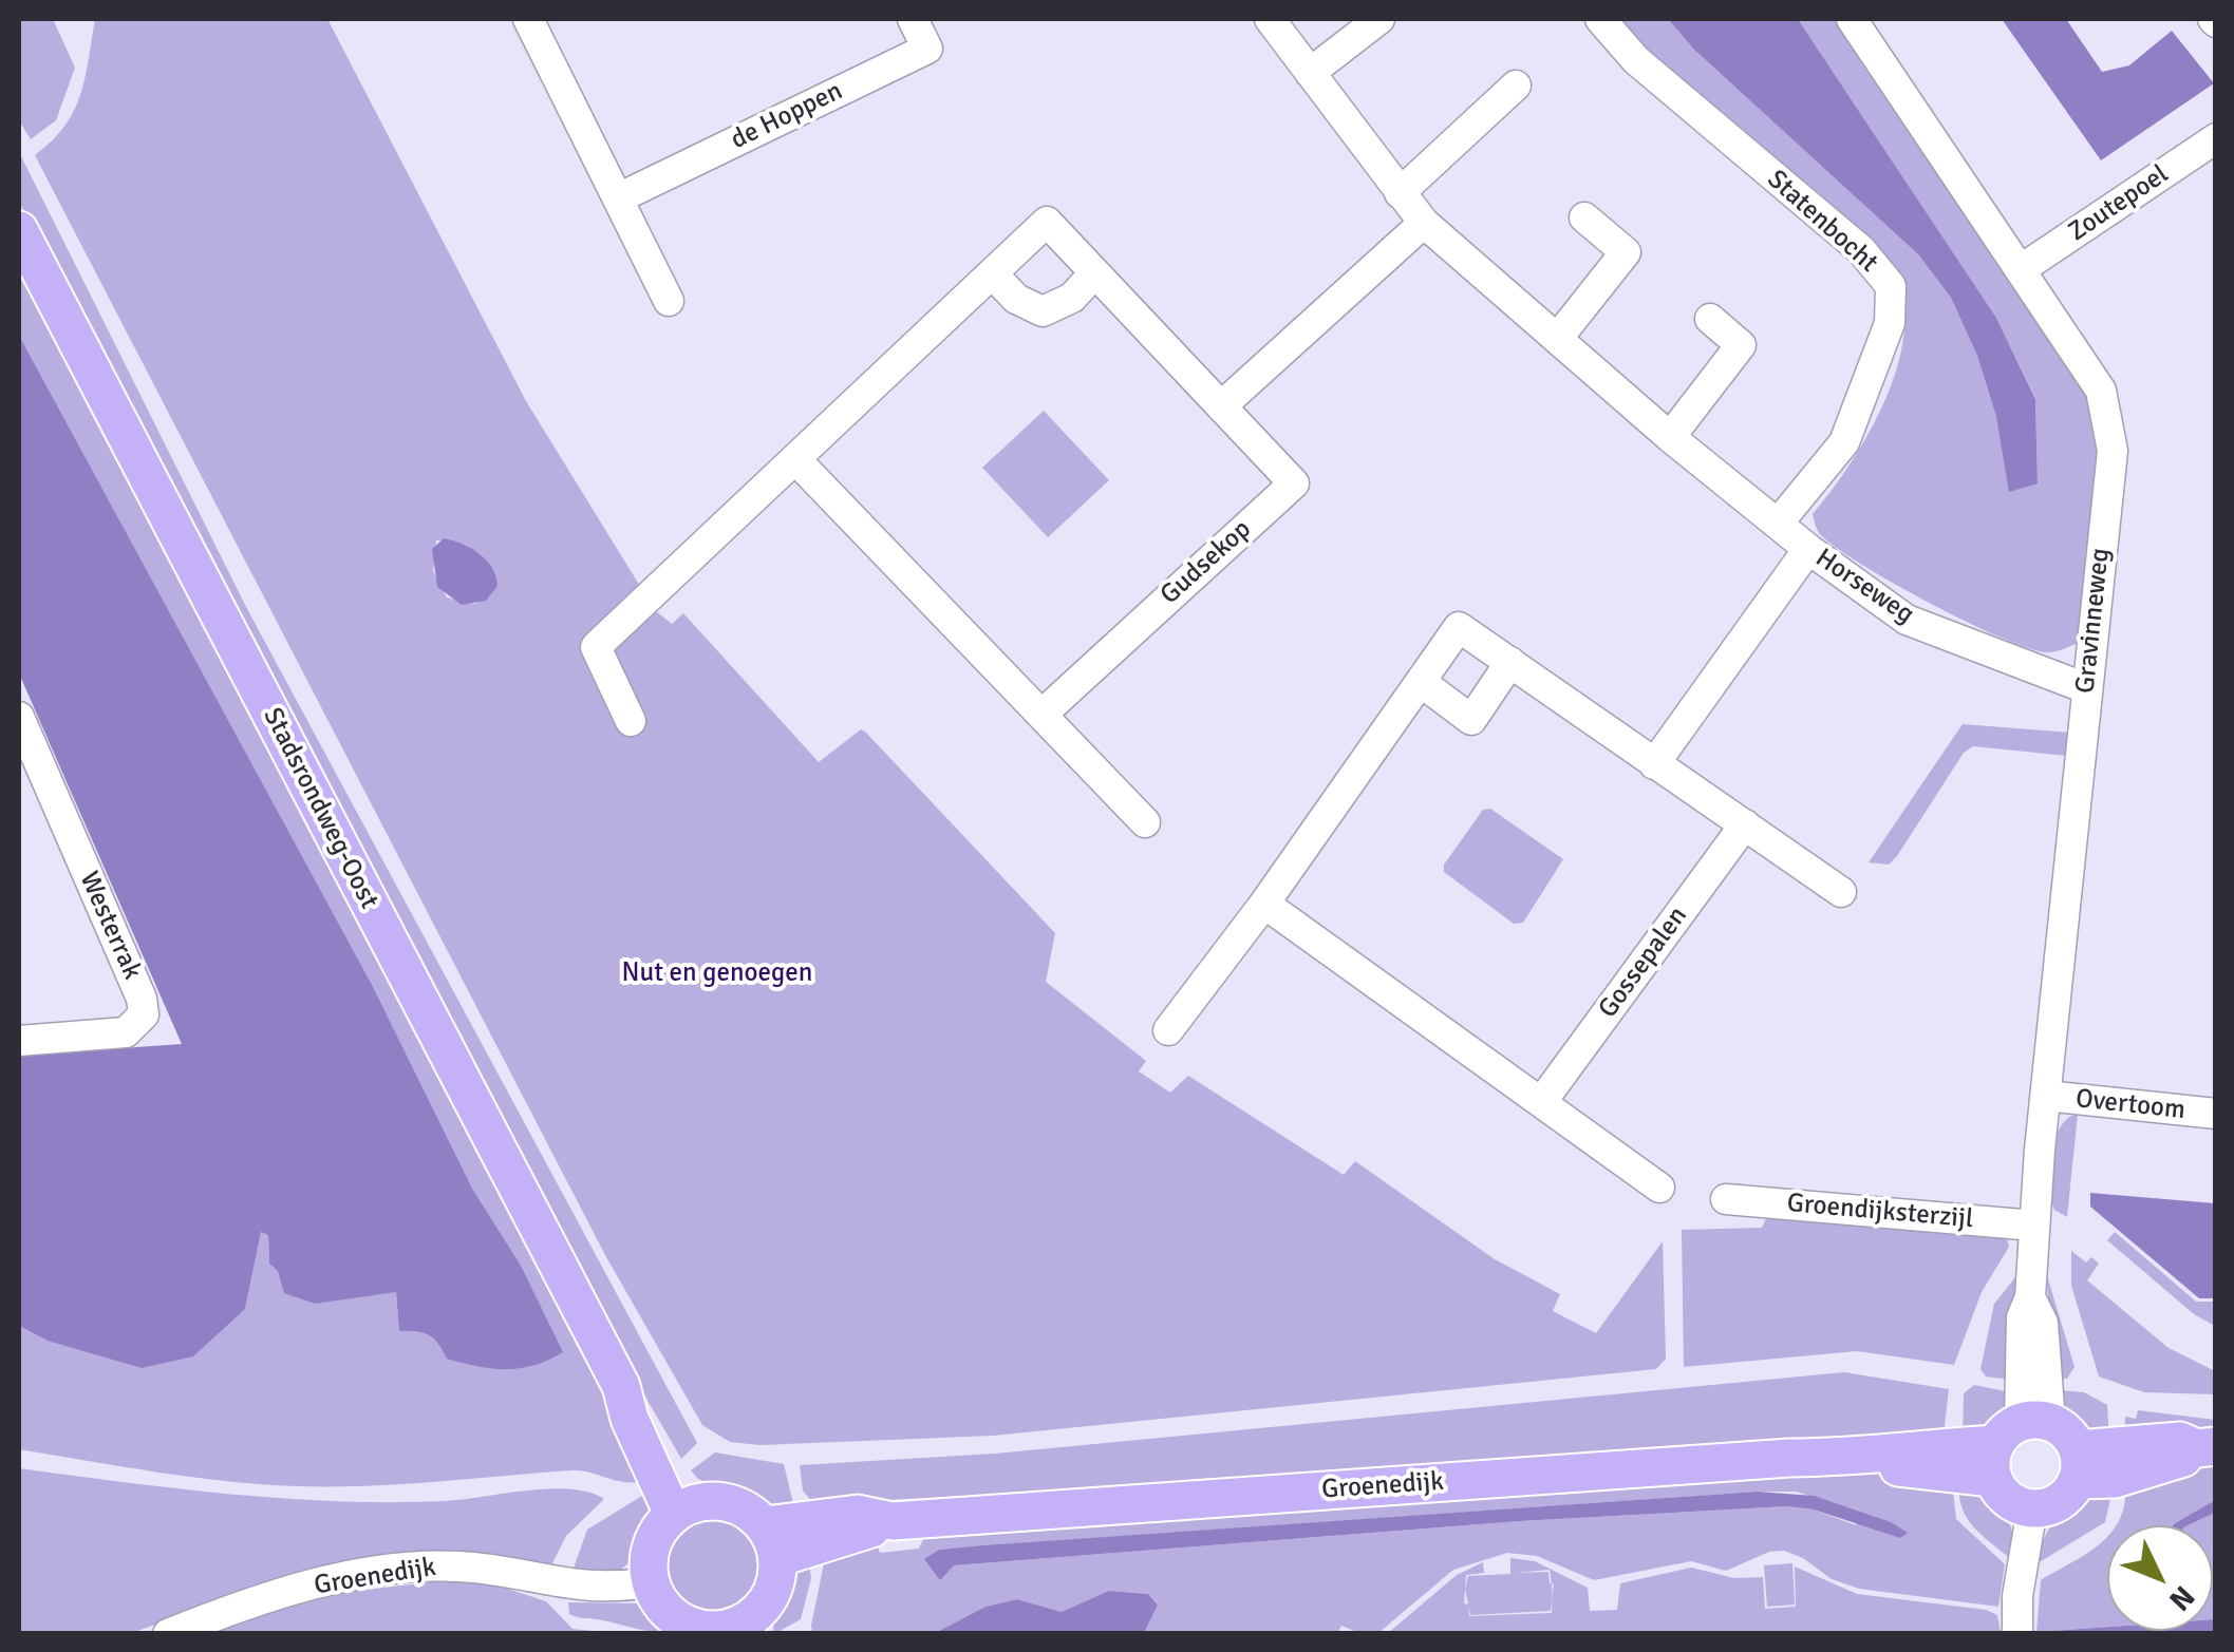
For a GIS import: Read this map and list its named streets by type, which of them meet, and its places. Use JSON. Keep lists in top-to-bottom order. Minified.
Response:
{"streets":{"main road":["Stadsrondweg-Oost","Groenedijk"],"street":["de Hoppen","Zoutepoel","Statenbocht","Gudsekop","Horseweg","Gravinneweg","Westerrak","Gossepalen","Overtoom","Groendijksterzijl"]},"crossings":[["Zoutepoel","Gravinneweg"],["Statenbocht","Horseweg"],["Horseweg","Gravinneweg"],["Gravinneweg","Overtoom"],["Gravinneweg","Groendijksterzijl"],["Gravinneweg","Groenedijk"],["Stadsrondweg-Oost","Groenedijk"]],"parks":["Nut en genoegen"],"north":"bottom right"}
